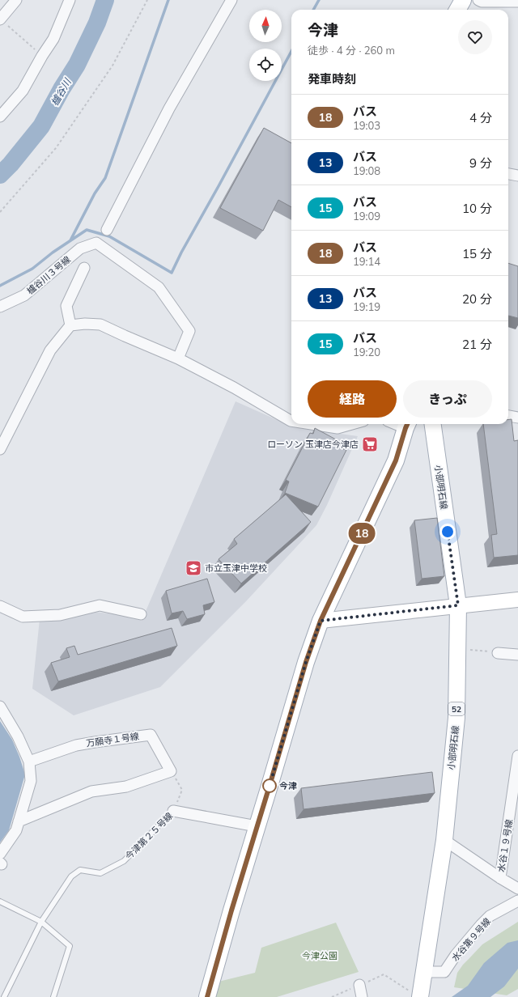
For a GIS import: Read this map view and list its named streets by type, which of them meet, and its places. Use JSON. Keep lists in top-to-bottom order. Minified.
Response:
{"streets":{"main road":["小部明石線","52"],"street":["櫨谷川３号線","万願寺１号線","今津第２５号線","水谷１９号線","水谷第９号線"]},"crossings":[["小部明石線","水谷第９号線"]],"water":["櫨谷川"],"parks":["今津公園"],"places":{"supermarket":["ローソン 玉津店今津店"],"school or university":["市立玉津中学校"],"other":["今津"]},"lines":["bus line 18"],"north":"top","page":{"on_map":"18","heading":[["今津","徒歩 · 4 分 · 260 m"],"発車時刻"],"list":[{"mark":"18","name":"バス","note":"19:03","value":"4 分"},{"mark":"13","name":"バス","note":"19:08","value":"9 分"},{"mark":"15","name":"バス","note":"19:09","value":"10 分"},{"mark":"18","name":"バス","note":"19:14","value":"15 分"},{"mark":"13","name":"バス","note":"19:19","value":"20 分"},{"mark":"15","name":"バス","note":"19:20","value":"21 分"}],"buttons":["経路","きっぷ"]}}
